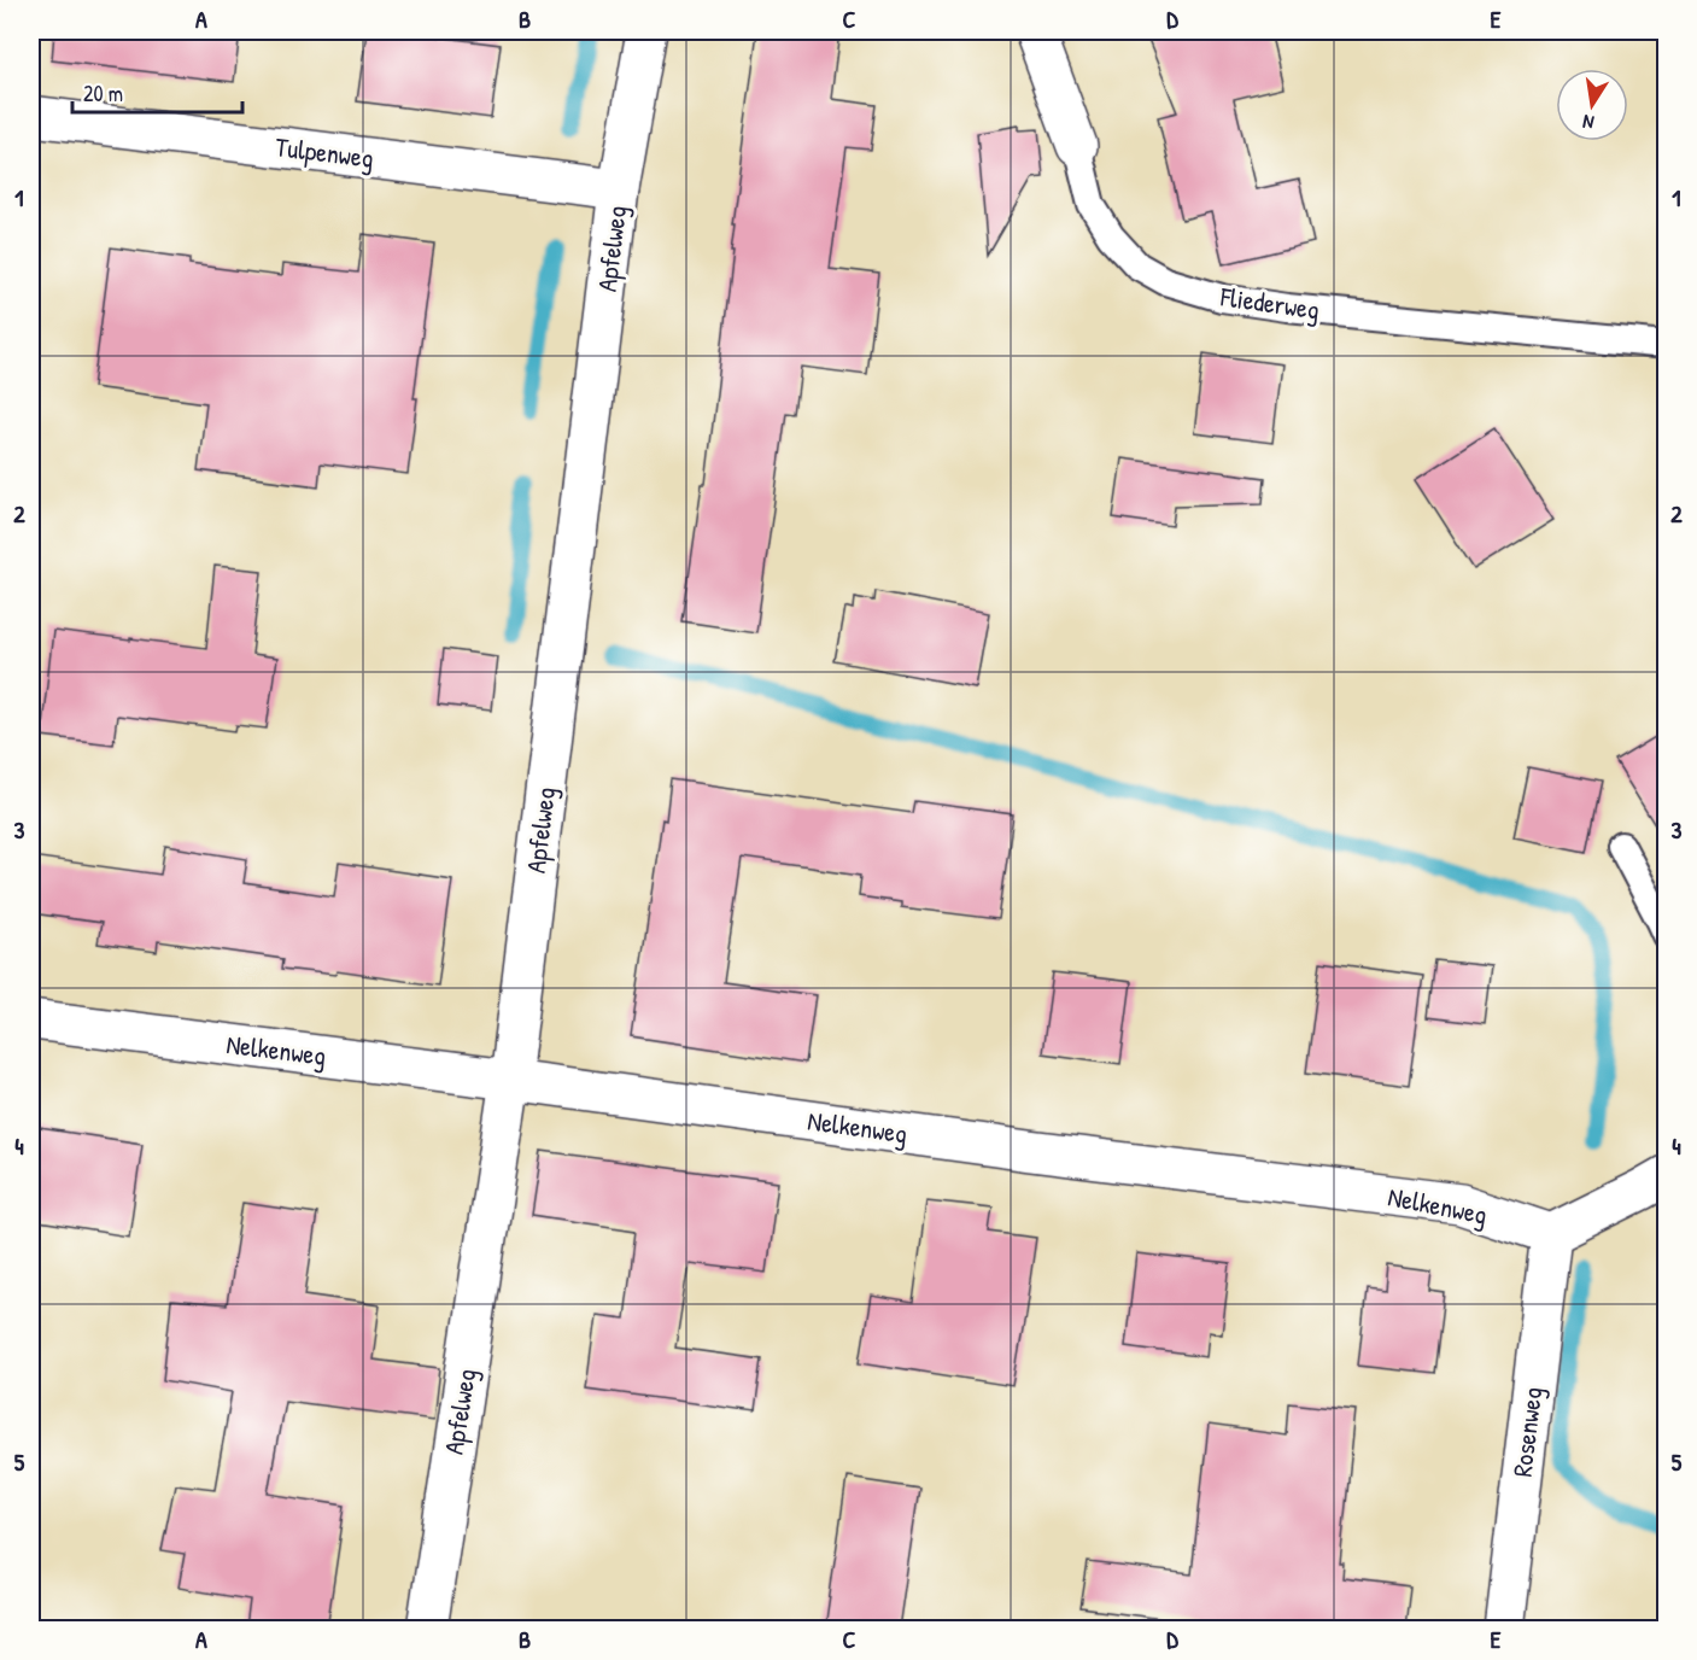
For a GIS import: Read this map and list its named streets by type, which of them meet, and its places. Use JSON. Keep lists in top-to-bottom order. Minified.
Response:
{"streets":{"street":["Tulpenweg","Apfelweg","Fliederweg","Nelkenweg","Rosenweg"]},"crossings":[["Tulpenweg","Apfelweg"],["Apfelweg","Nelkenweg"],["Nelkenweg","Rosenweg"]],"scale_bar":"20 m","north":"bottom","grid":{"columns":["A","B","C","D","E"],"rows":["1","2","3","4","5"]}}
